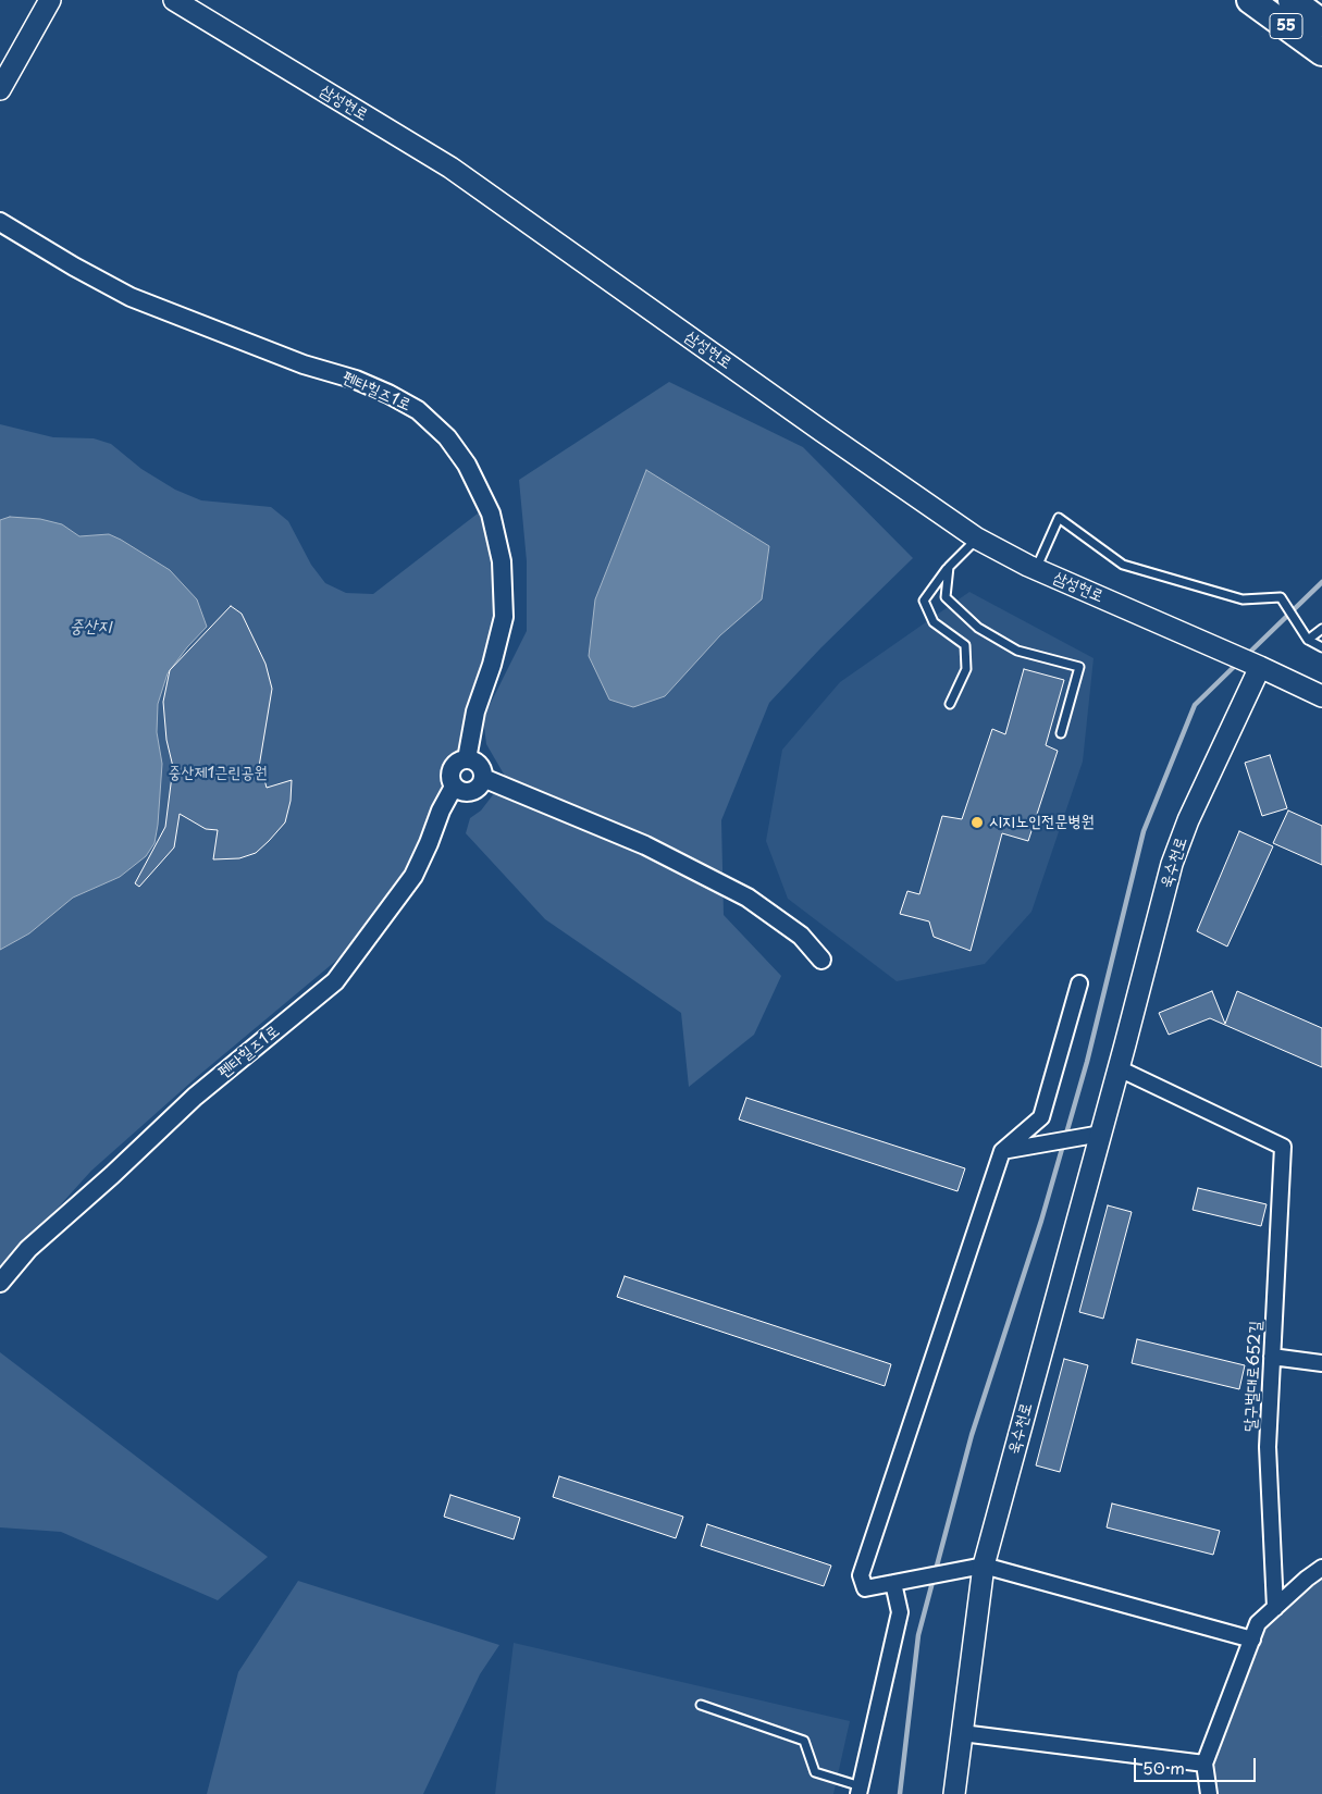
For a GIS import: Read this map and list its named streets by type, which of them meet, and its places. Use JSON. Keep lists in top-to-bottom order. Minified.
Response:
{"streets":{"highway":["55"],"main road":["삼성현로","욱수천로"],"street":["펜타힐즈1로","달구벌대로652길"]},"crossings":[["삼성현로","욱수천로"],["욱수천로","달구벌대로652길"]],"water":["중산지"],"parks":["중산제1근린공원"],"places":["시지노인전문병원"],"scale_bar":"50 m"}
